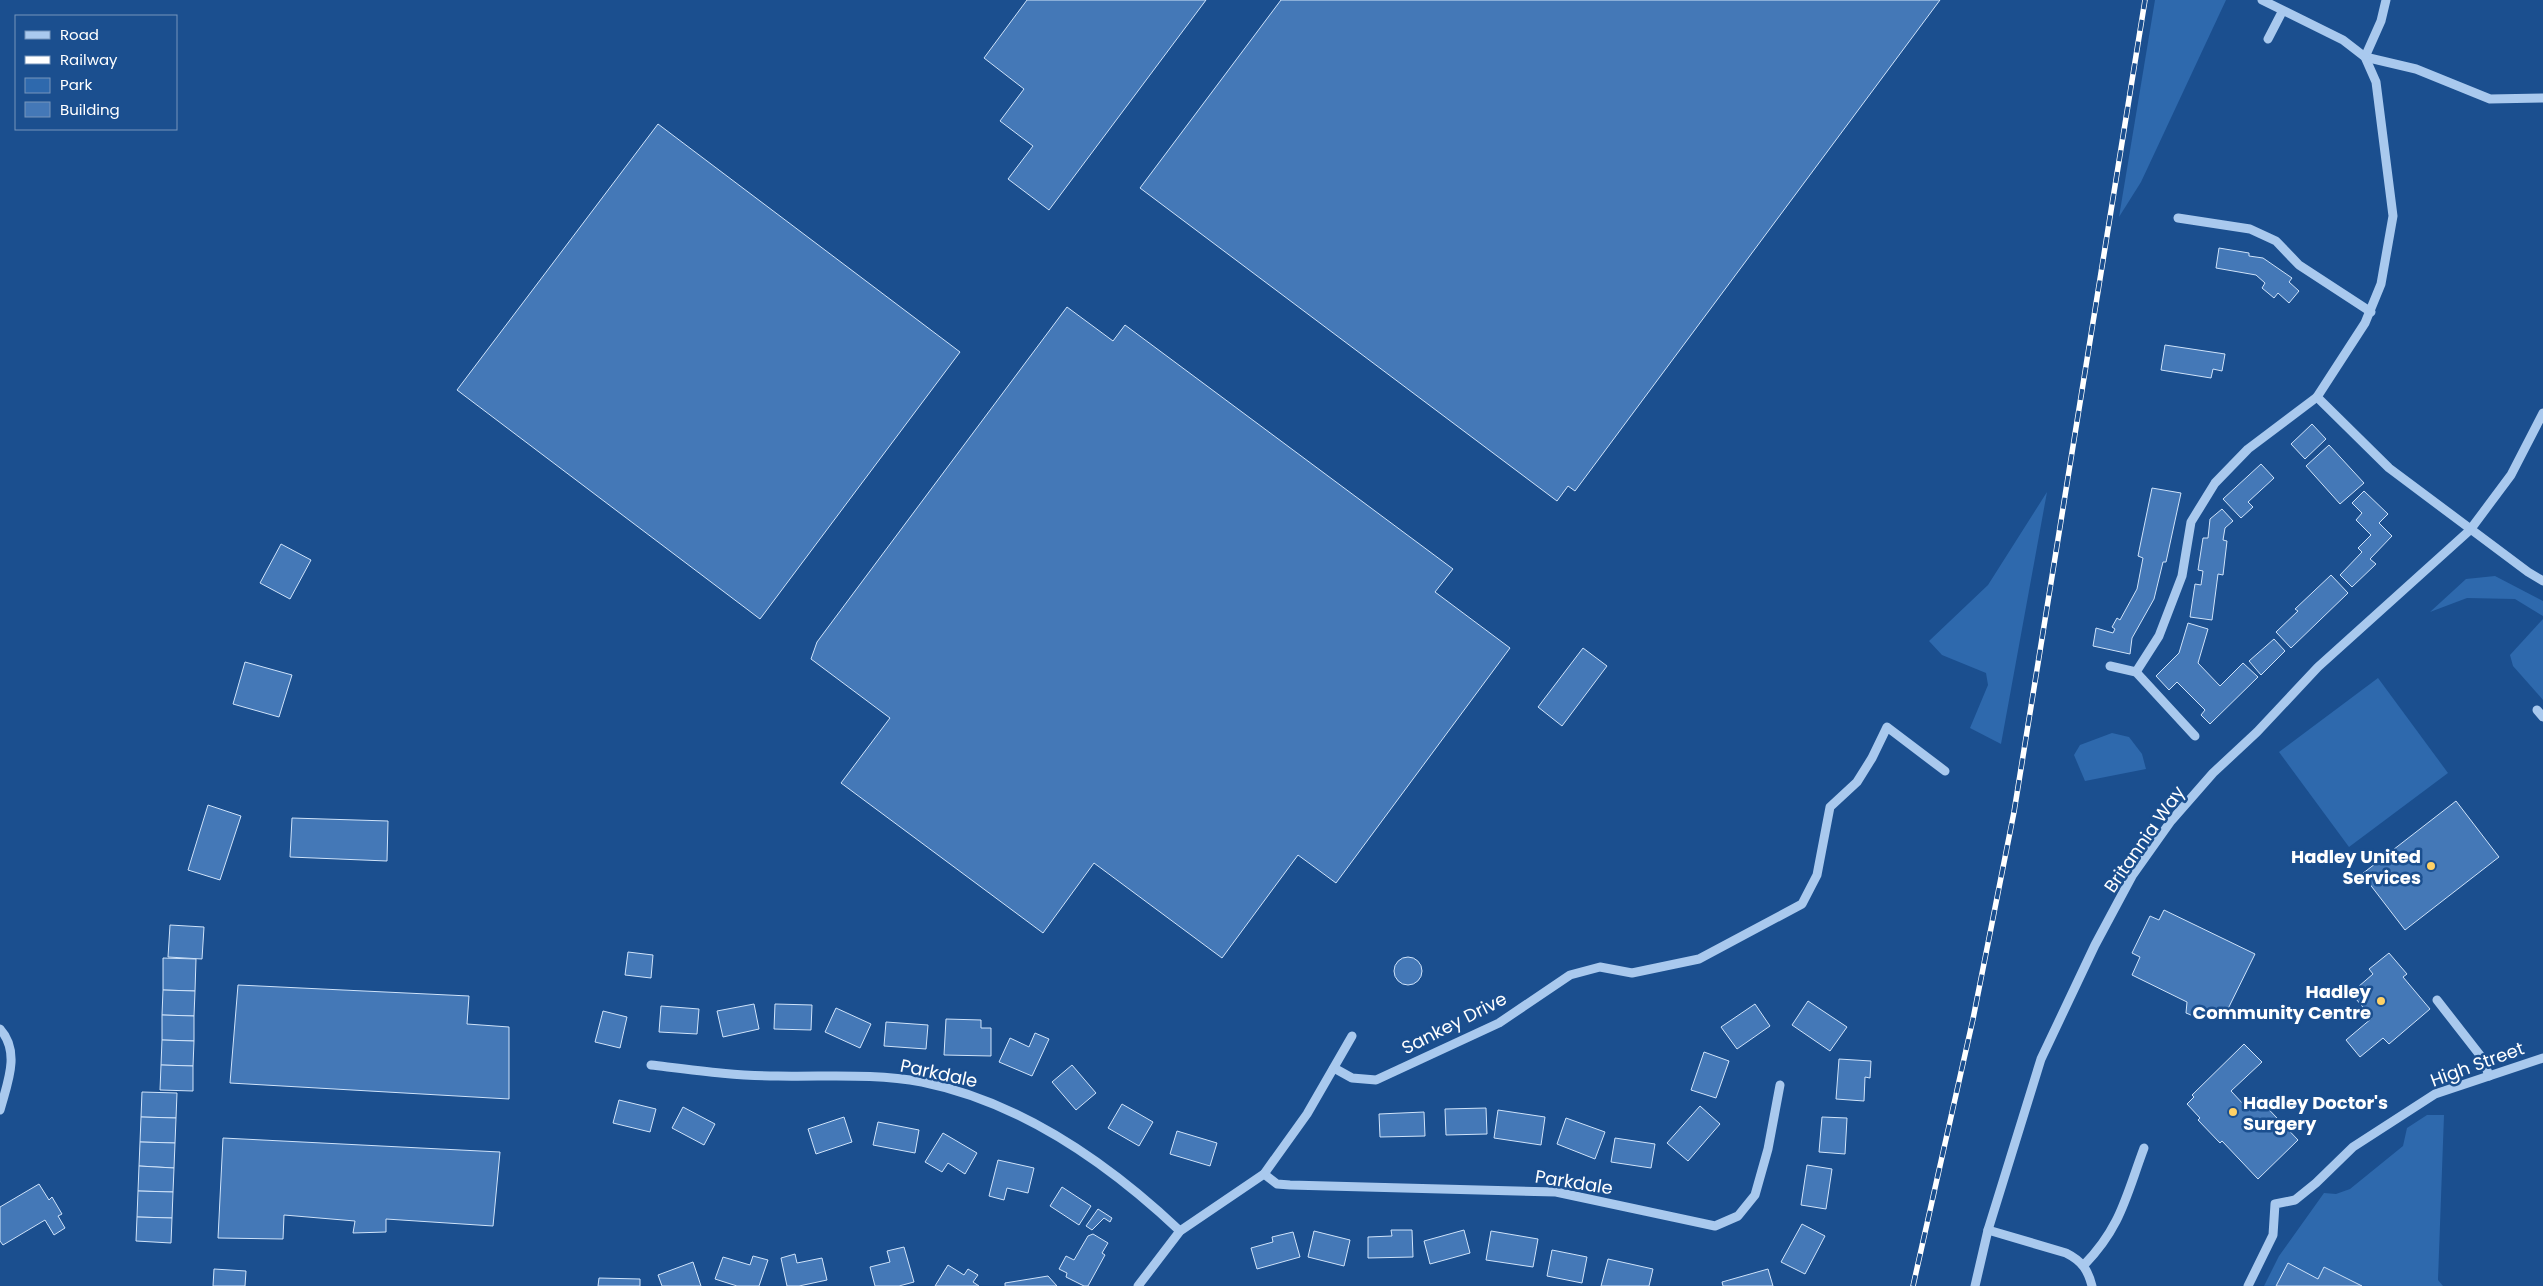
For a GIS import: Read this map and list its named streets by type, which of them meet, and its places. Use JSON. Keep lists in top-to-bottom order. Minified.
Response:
{"streets":{"street":["Britannia Way","Sankey Drive","High Street","Parkdale"]},"places":["Hadley United Services","Hadley Community Centre","Hadley Doctor's Surgery"],"legend":["Road","Railway","Park","Building"]}
